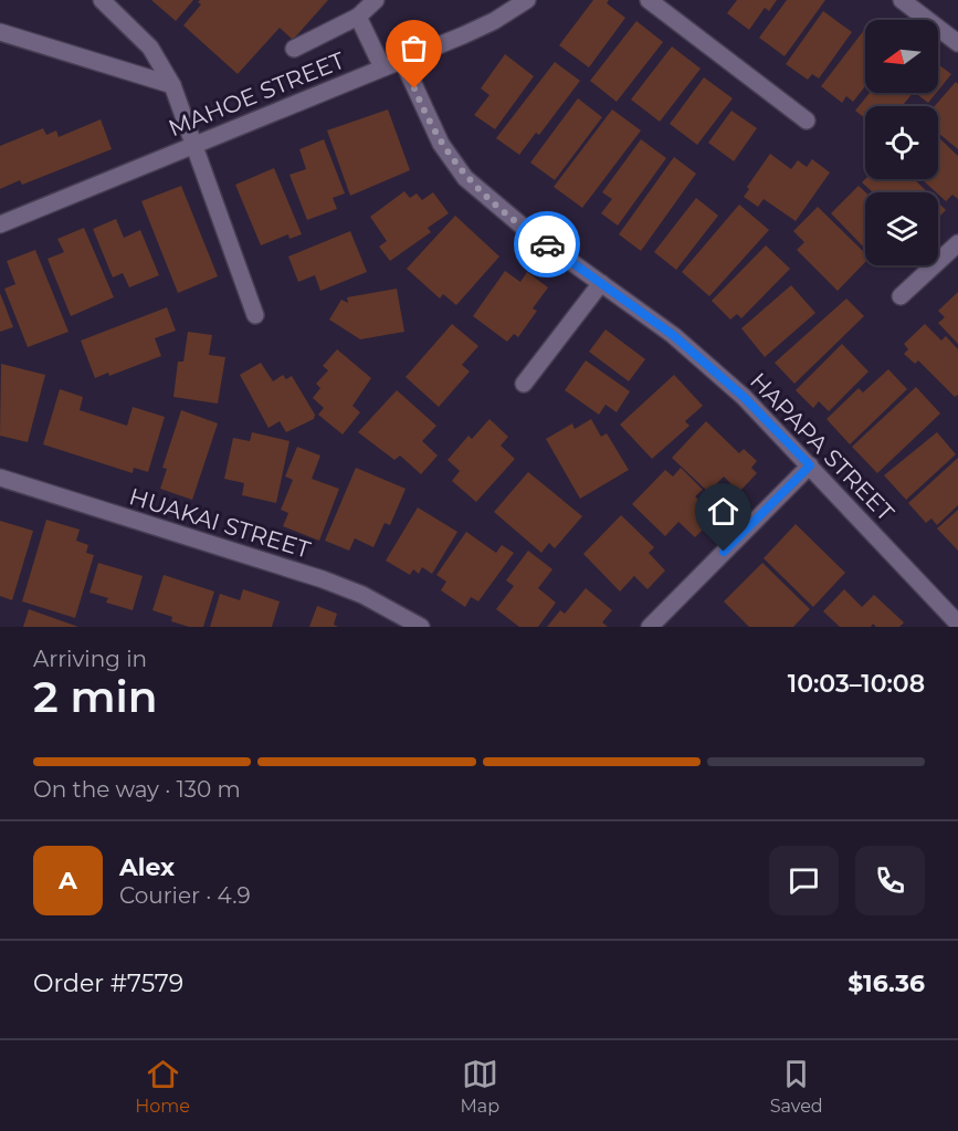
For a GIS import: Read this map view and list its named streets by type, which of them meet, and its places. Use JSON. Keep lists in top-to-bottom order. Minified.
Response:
{"streets":{"street":["MAHOE STREET","HAPAPA STREET","HUAKAI STREET"]},"crossings":[["MAHOE STREET","HAPAPA STREET"]],"north":"left","page":{"heading":["2 min","Arriving in","10:03–10:08"],"panel":["Alex","Courier · 4.9","Order #7579","$16.36"],"bar":"On the way · 130 m","round":"A","tabs":["Home","Map","Saved"]}}
